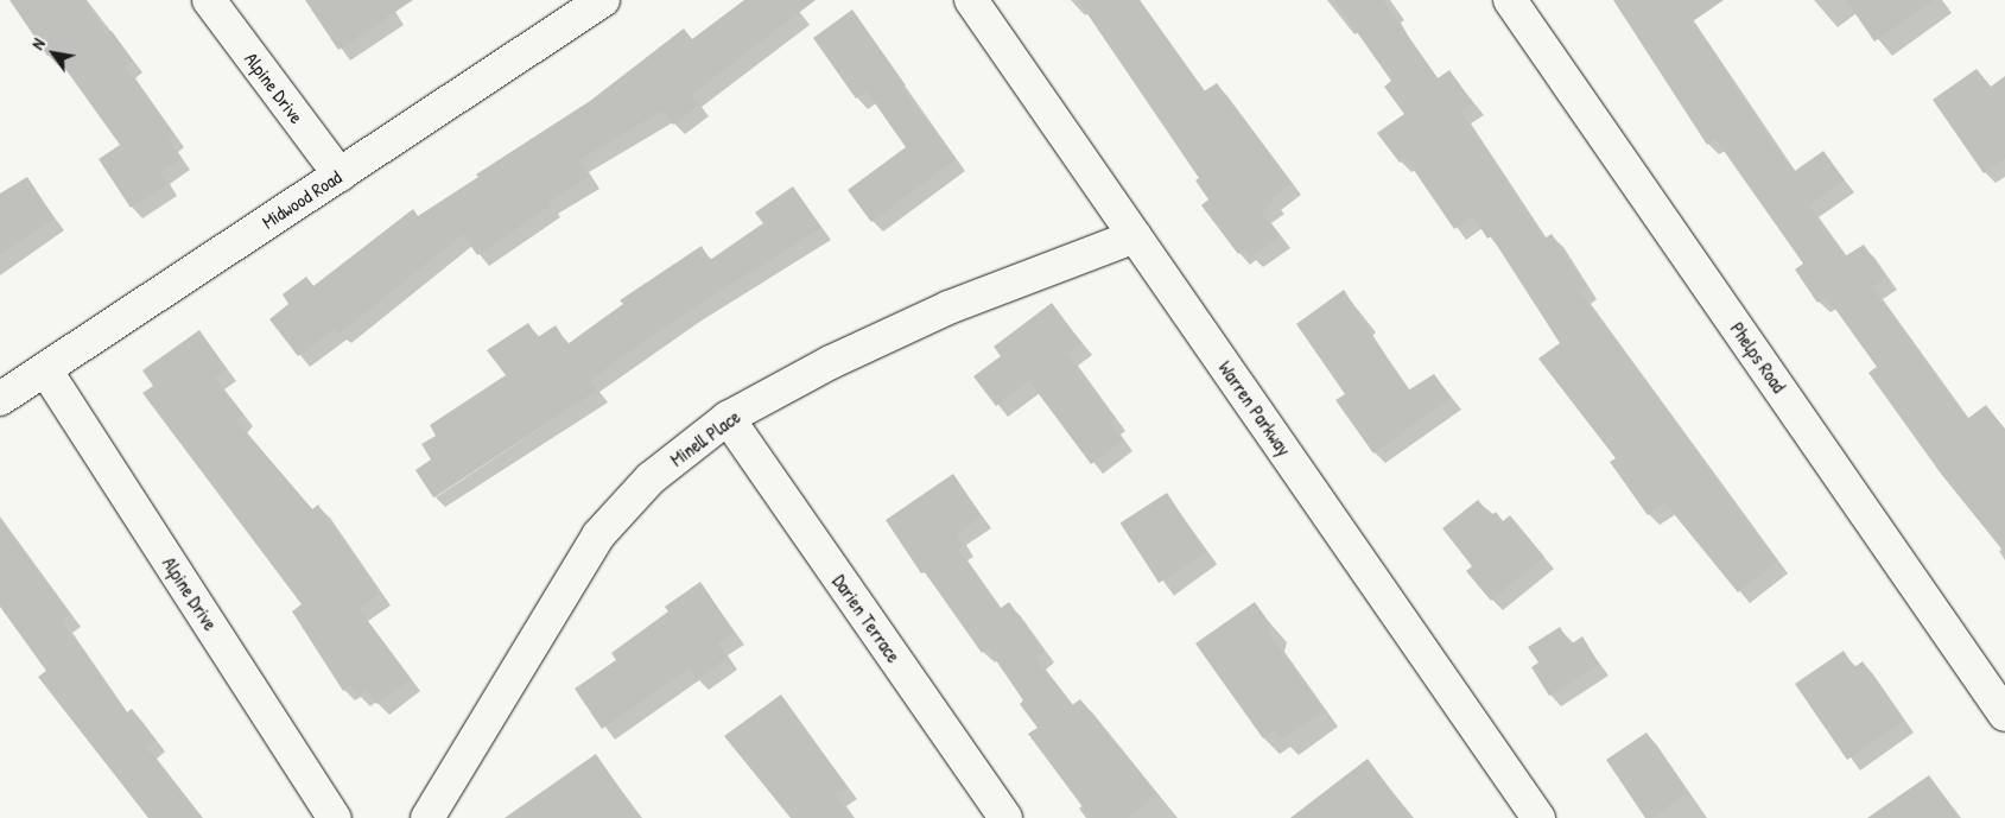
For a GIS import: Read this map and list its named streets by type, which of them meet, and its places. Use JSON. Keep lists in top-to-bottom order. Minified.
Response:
{"streets":{"street":["Alpine Drive","Midwood Road","Phelps Road","Warren Parkway","Minell Place","Darien Terrace"]},"crossings":[["Alpine Drive","Midwood Road"],["Warren Parkway","Minell Place"],["Minell Place","Darien Terrace"]],"north":"top left"}
